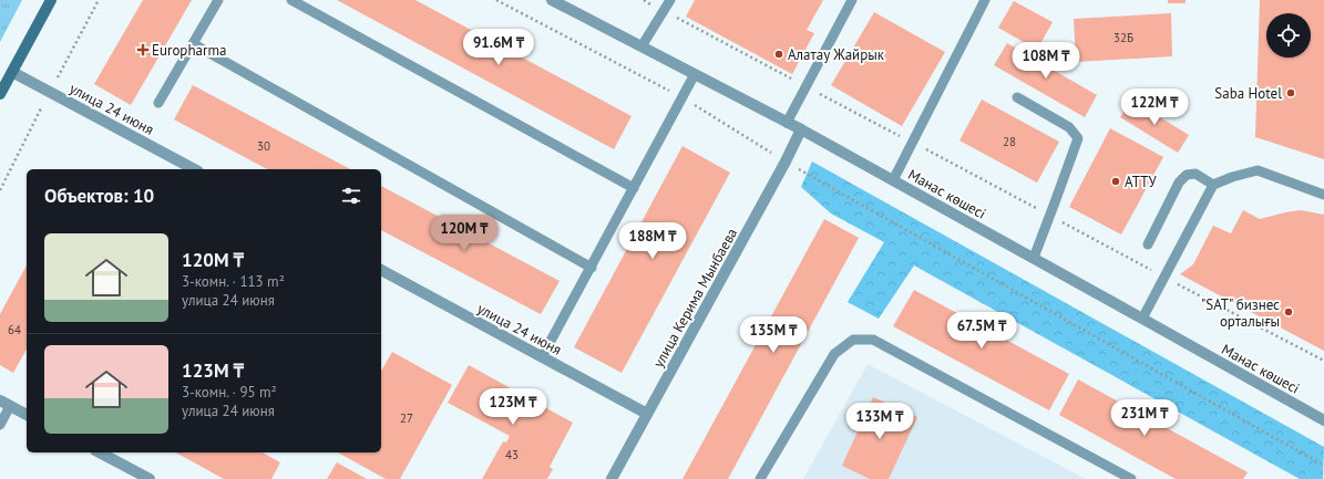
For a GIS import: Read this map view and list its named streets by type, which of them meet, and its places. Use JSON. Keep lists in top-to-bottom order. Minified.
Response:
{"streets":{"street":["улица 24 июня","Манас көшесі","улица Керима Мынбаева"]},"crossings":[["улица 24 июня","улица Керима Мынбаева"],["Манас көшесі","улица Керима Мынбаева"]],"places":{"health":["Europharma"],"other":["Алатау Жайрык","Saba Hotel","АТТУ","\"SAT\" бизнес орталығы"]},"house_numbers":["32Б","28","30","64","27","43"],"page":{"price":["91.6M ₸","108M ₸","122M ₸","120M ₸","188M ₸","67.5M ₸","135M ₸","123M ₸","231M ₸","133M ₸"],"heading":"Объектов: 10","list":[{"name":"120M ₸","note":"3-комн. · 113 m² · улица 24 июня"},{"name":"123M ₸","note":"3-комн. · 95 m² · улица 24 июня"}]}}
